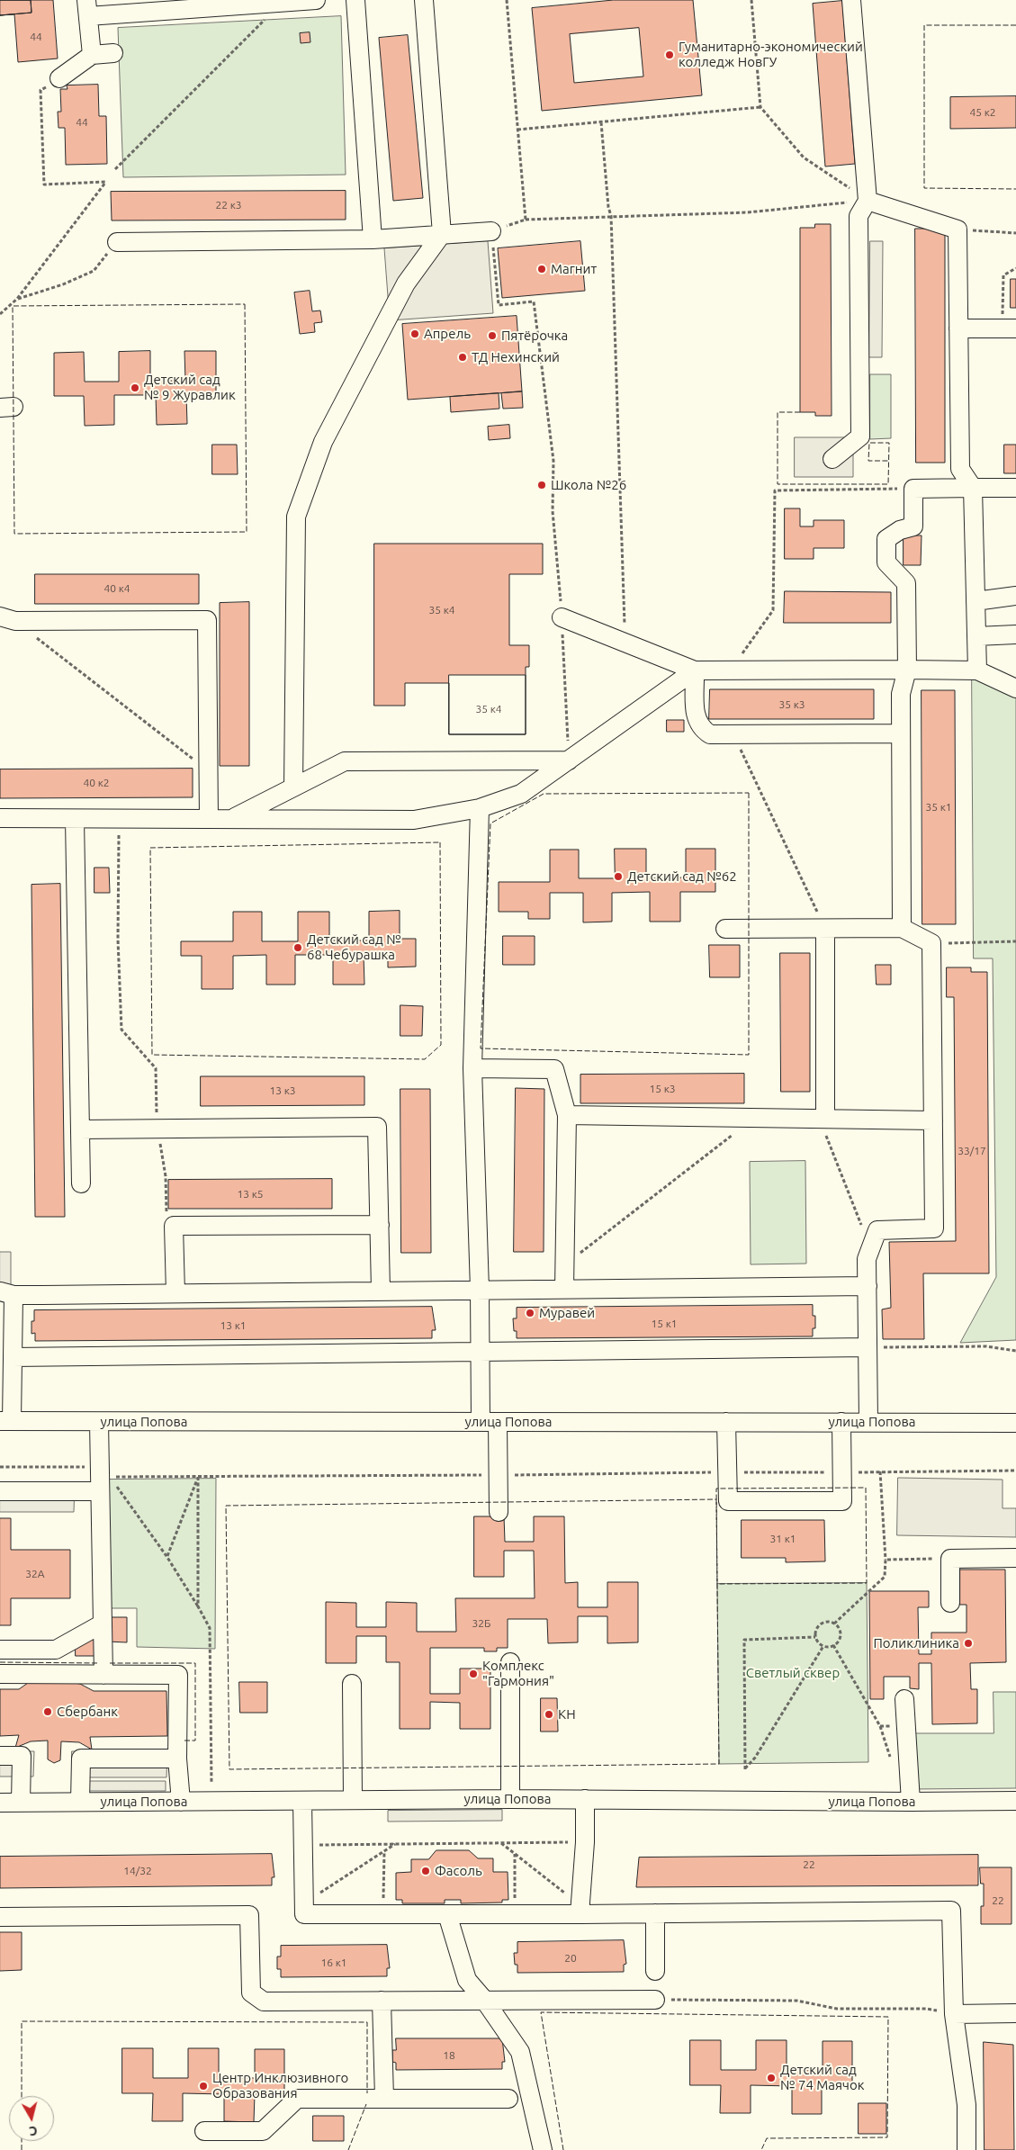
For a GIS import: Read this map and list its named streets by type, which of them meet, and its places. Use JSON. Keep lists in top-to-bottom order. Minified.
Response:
{"streets":{"street":["улица Попова"]},"parks":["Светлый сквер"],"places":["Гуманитарно-экономический колледж НовГУ","Магнит","Апрель","Пятёрочка","ТД Нехинский","Детский сад № 9 Журавлик","Школа №26","Детский сад №62","Детский сад № 68 Чебурашка","Муравей","Поликлиника","Комплекс \"Гармония\"","Сбербанк","КН","Фасоль","Детский сад № 74 Маячок","Центр Инклюзивного Образования"],"house_numbers":["44","45 к2","44","22 к3","40 к4","35 к4","35 к3","35 к4","40 к2","35 к1","15 к3","13 к3","33/17","13 к5","15 к1","13 к1","31 к1","32А","32Б","22","14/32","22","20","16 к1","18"],"north":"bottom"}
